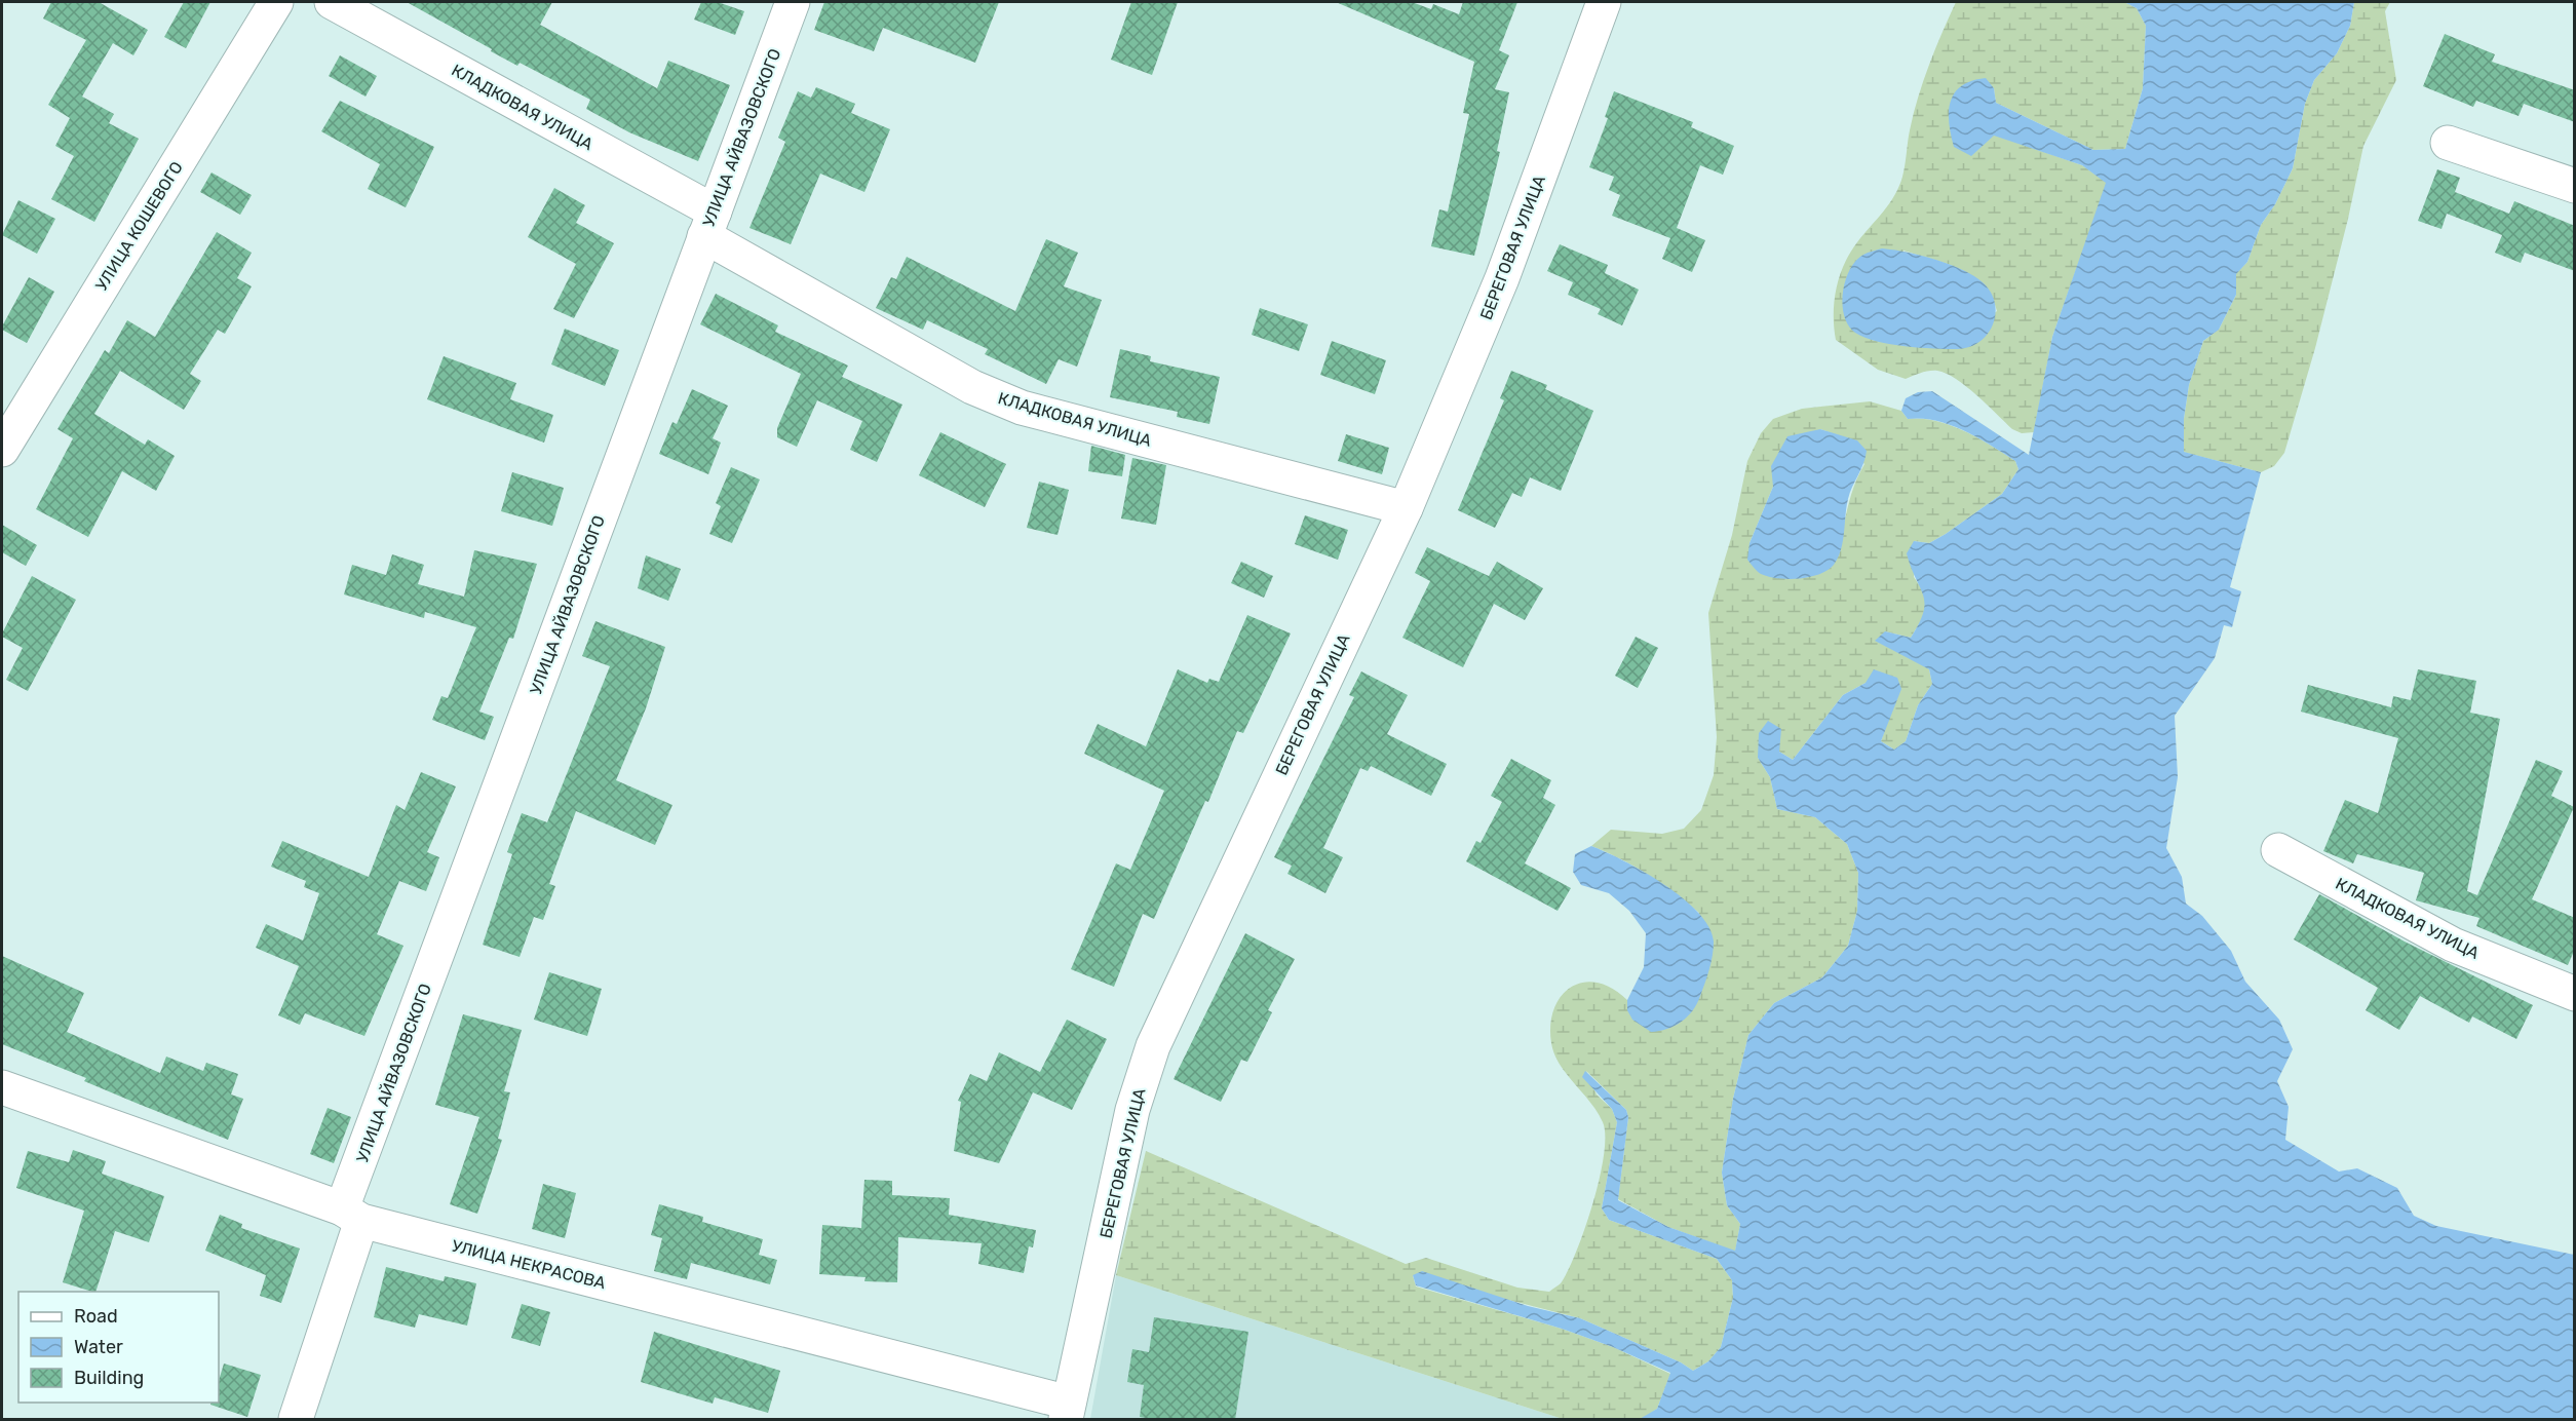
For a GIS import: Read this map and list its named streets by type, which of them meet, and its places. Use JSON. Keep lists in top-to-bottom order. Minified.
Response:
{"streets":{"street":["КЛАДКОВАЯ УЛИЦА","УЛИЦА АЙВАЗОВСКОГО","УЛИЦА КОШЕВОГО","БЕРЕГОВАЯ УЛИЦА","УЛИЦА НЕКРАСОВА"]},"crossings":[["КЛАДКОВАЯ УЛИЦА","УЛИЦА АЙВАЗОВСКОГО"],["КЛАДКОВАЯ УЛИЦА","БЕРЕГОВАЯ УЛИЦА"],["УЛИЦА АЙВАЗОВСКОГО","УЛИЦА НЕКРАСОВА"],["БЕРЕГОВАЯ УЛИЦА","УЛИЦА НЕКРАСОВА"]],"legend":["Road","Water","Building"]}
